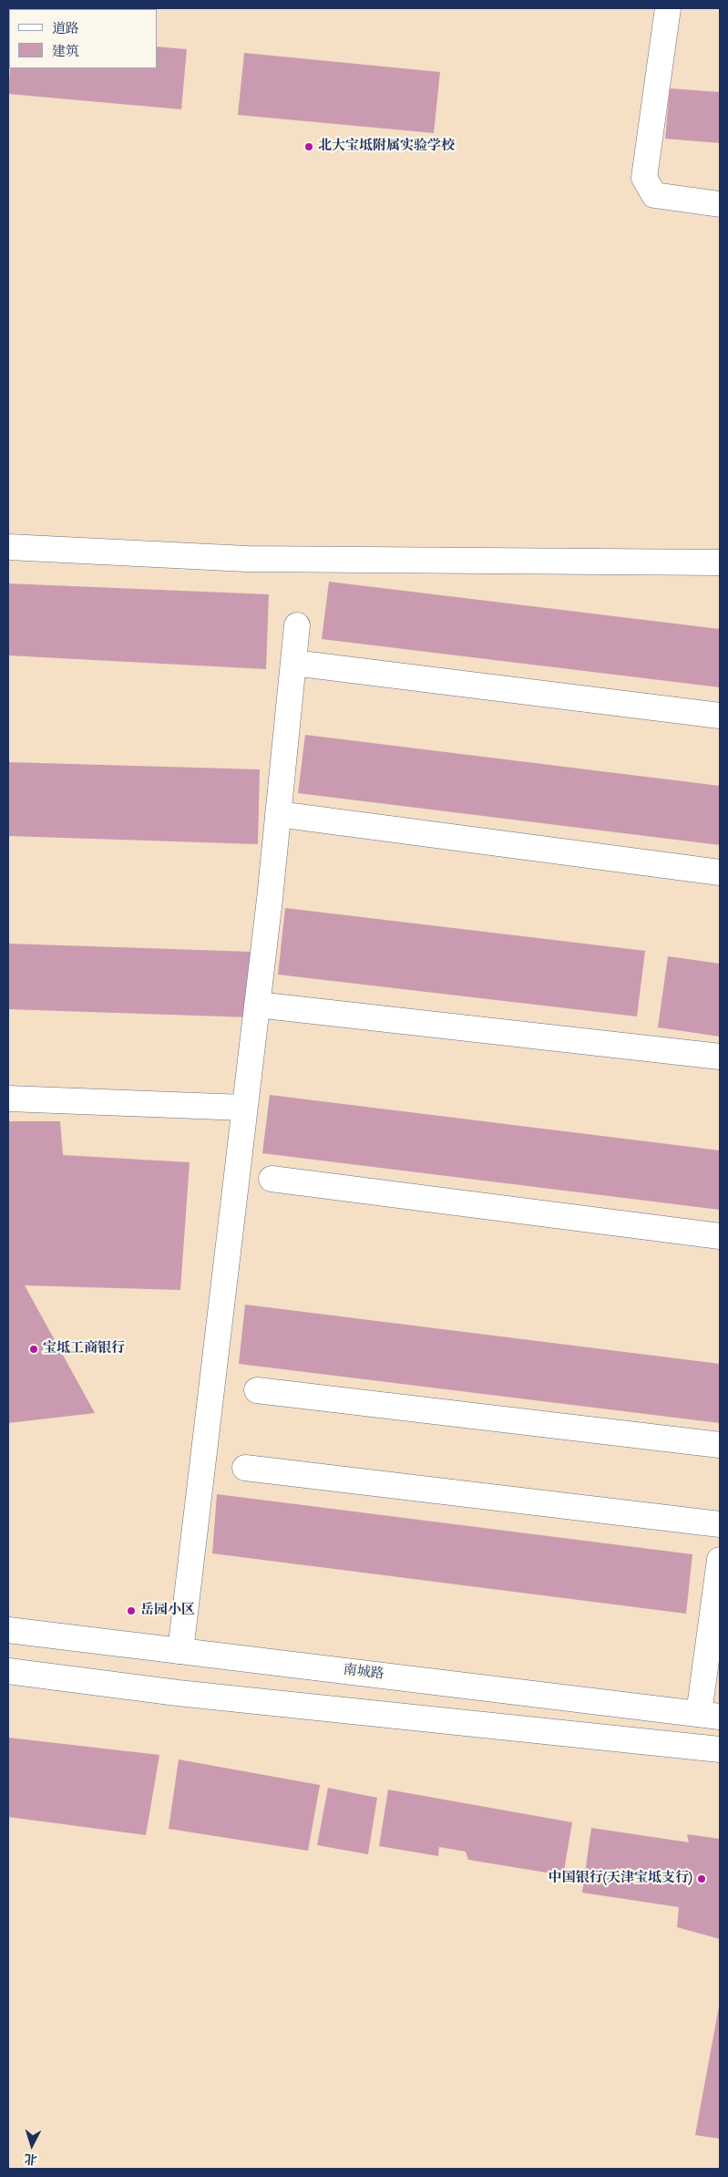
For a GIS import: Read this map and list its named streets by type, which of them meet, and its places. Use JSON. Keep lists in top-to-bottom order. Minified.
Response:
{"streets":{"street":["南城路"]},"places":["北大宝坻附属实验学校","宝坻工商银行","岳园小区","中国银行(天津宝坻支行)"],"legend":["道路","建筑"],"north":"bottom"}
